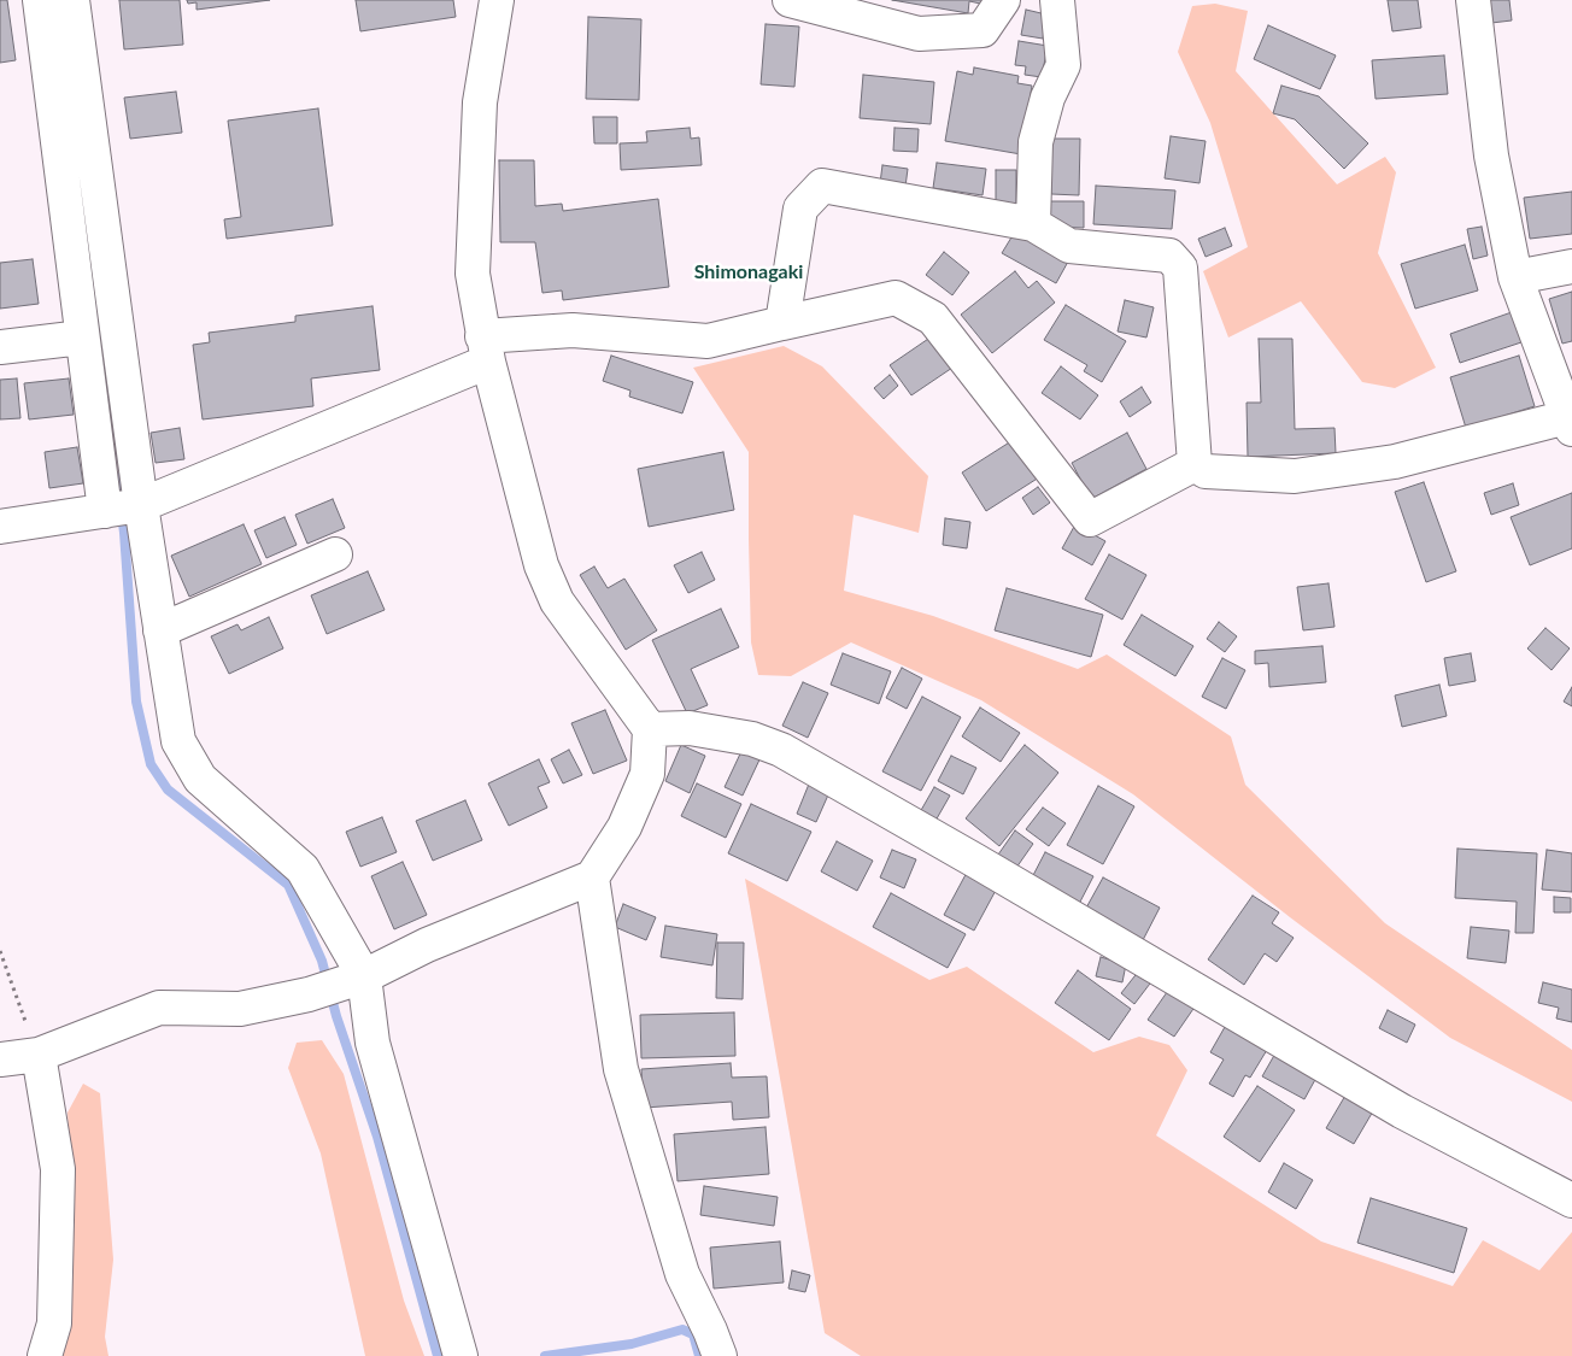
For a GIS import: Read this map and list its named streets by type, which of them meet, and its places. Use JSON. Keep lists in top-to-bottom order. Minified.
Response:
{"districts":["Shimonagaki"]}
